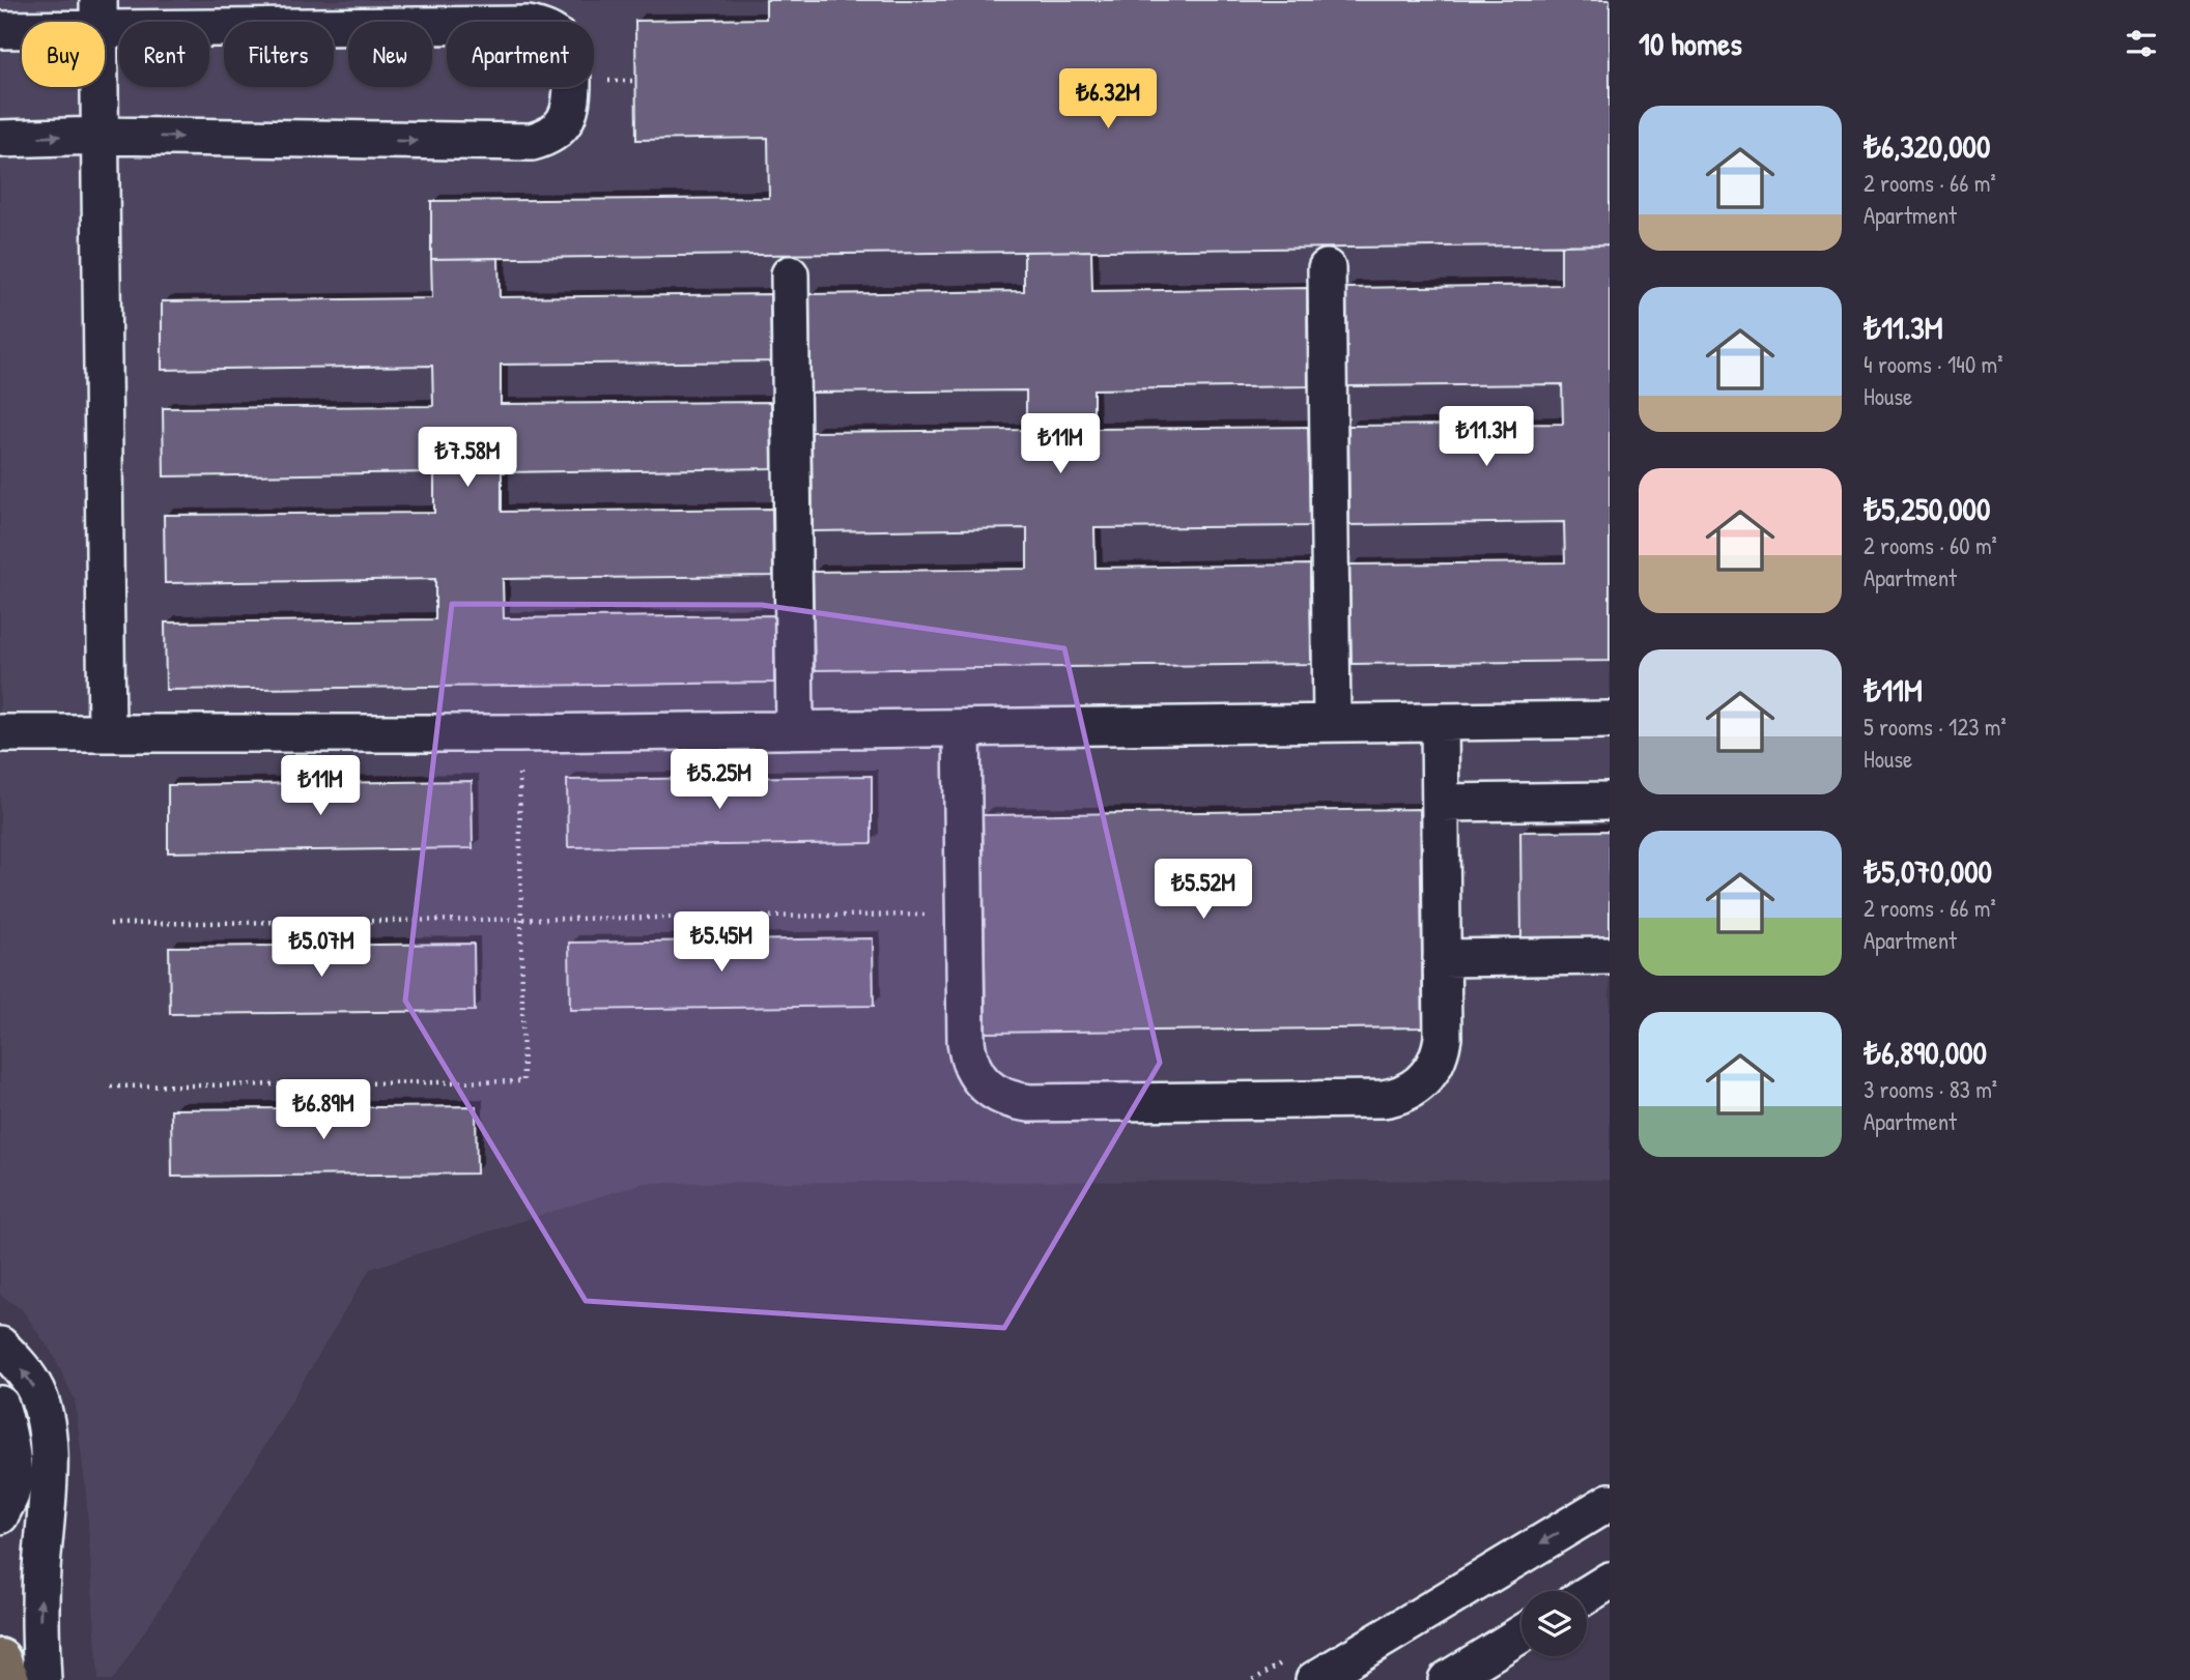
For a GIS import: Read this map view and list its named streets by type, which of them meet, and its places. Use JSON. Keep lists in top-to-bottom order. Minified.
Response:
{"page":{"heading":"10 homes","chip":["Buy","Rent","Filters","New","Apartment"],"price":["₺6.32M","₺11.3M","₺11M","₺7.58M","₺5.25M","₺11M","₺5.52M","₺5.45M","₺5.07M","₺6.89M"],"list":[{"name":"₺6,320,000","note":"2 rooms · 66 m² · Apartment"},{"name":"₺11.3M","note":"4 rooms · 140 m² · House"},{"name":"₺5,250,000","note":"2 rooms · 60 m² · Apartment"},{"name":"₺11M","note":"5 rooms · 123 m² · House"},{"name":"₺5,070,000","note":"2 rooms · 66 m² · Apartment"},{"name":"₺6,890,000","note":"3 rooms · 83 m² · Apartment"}]}}
